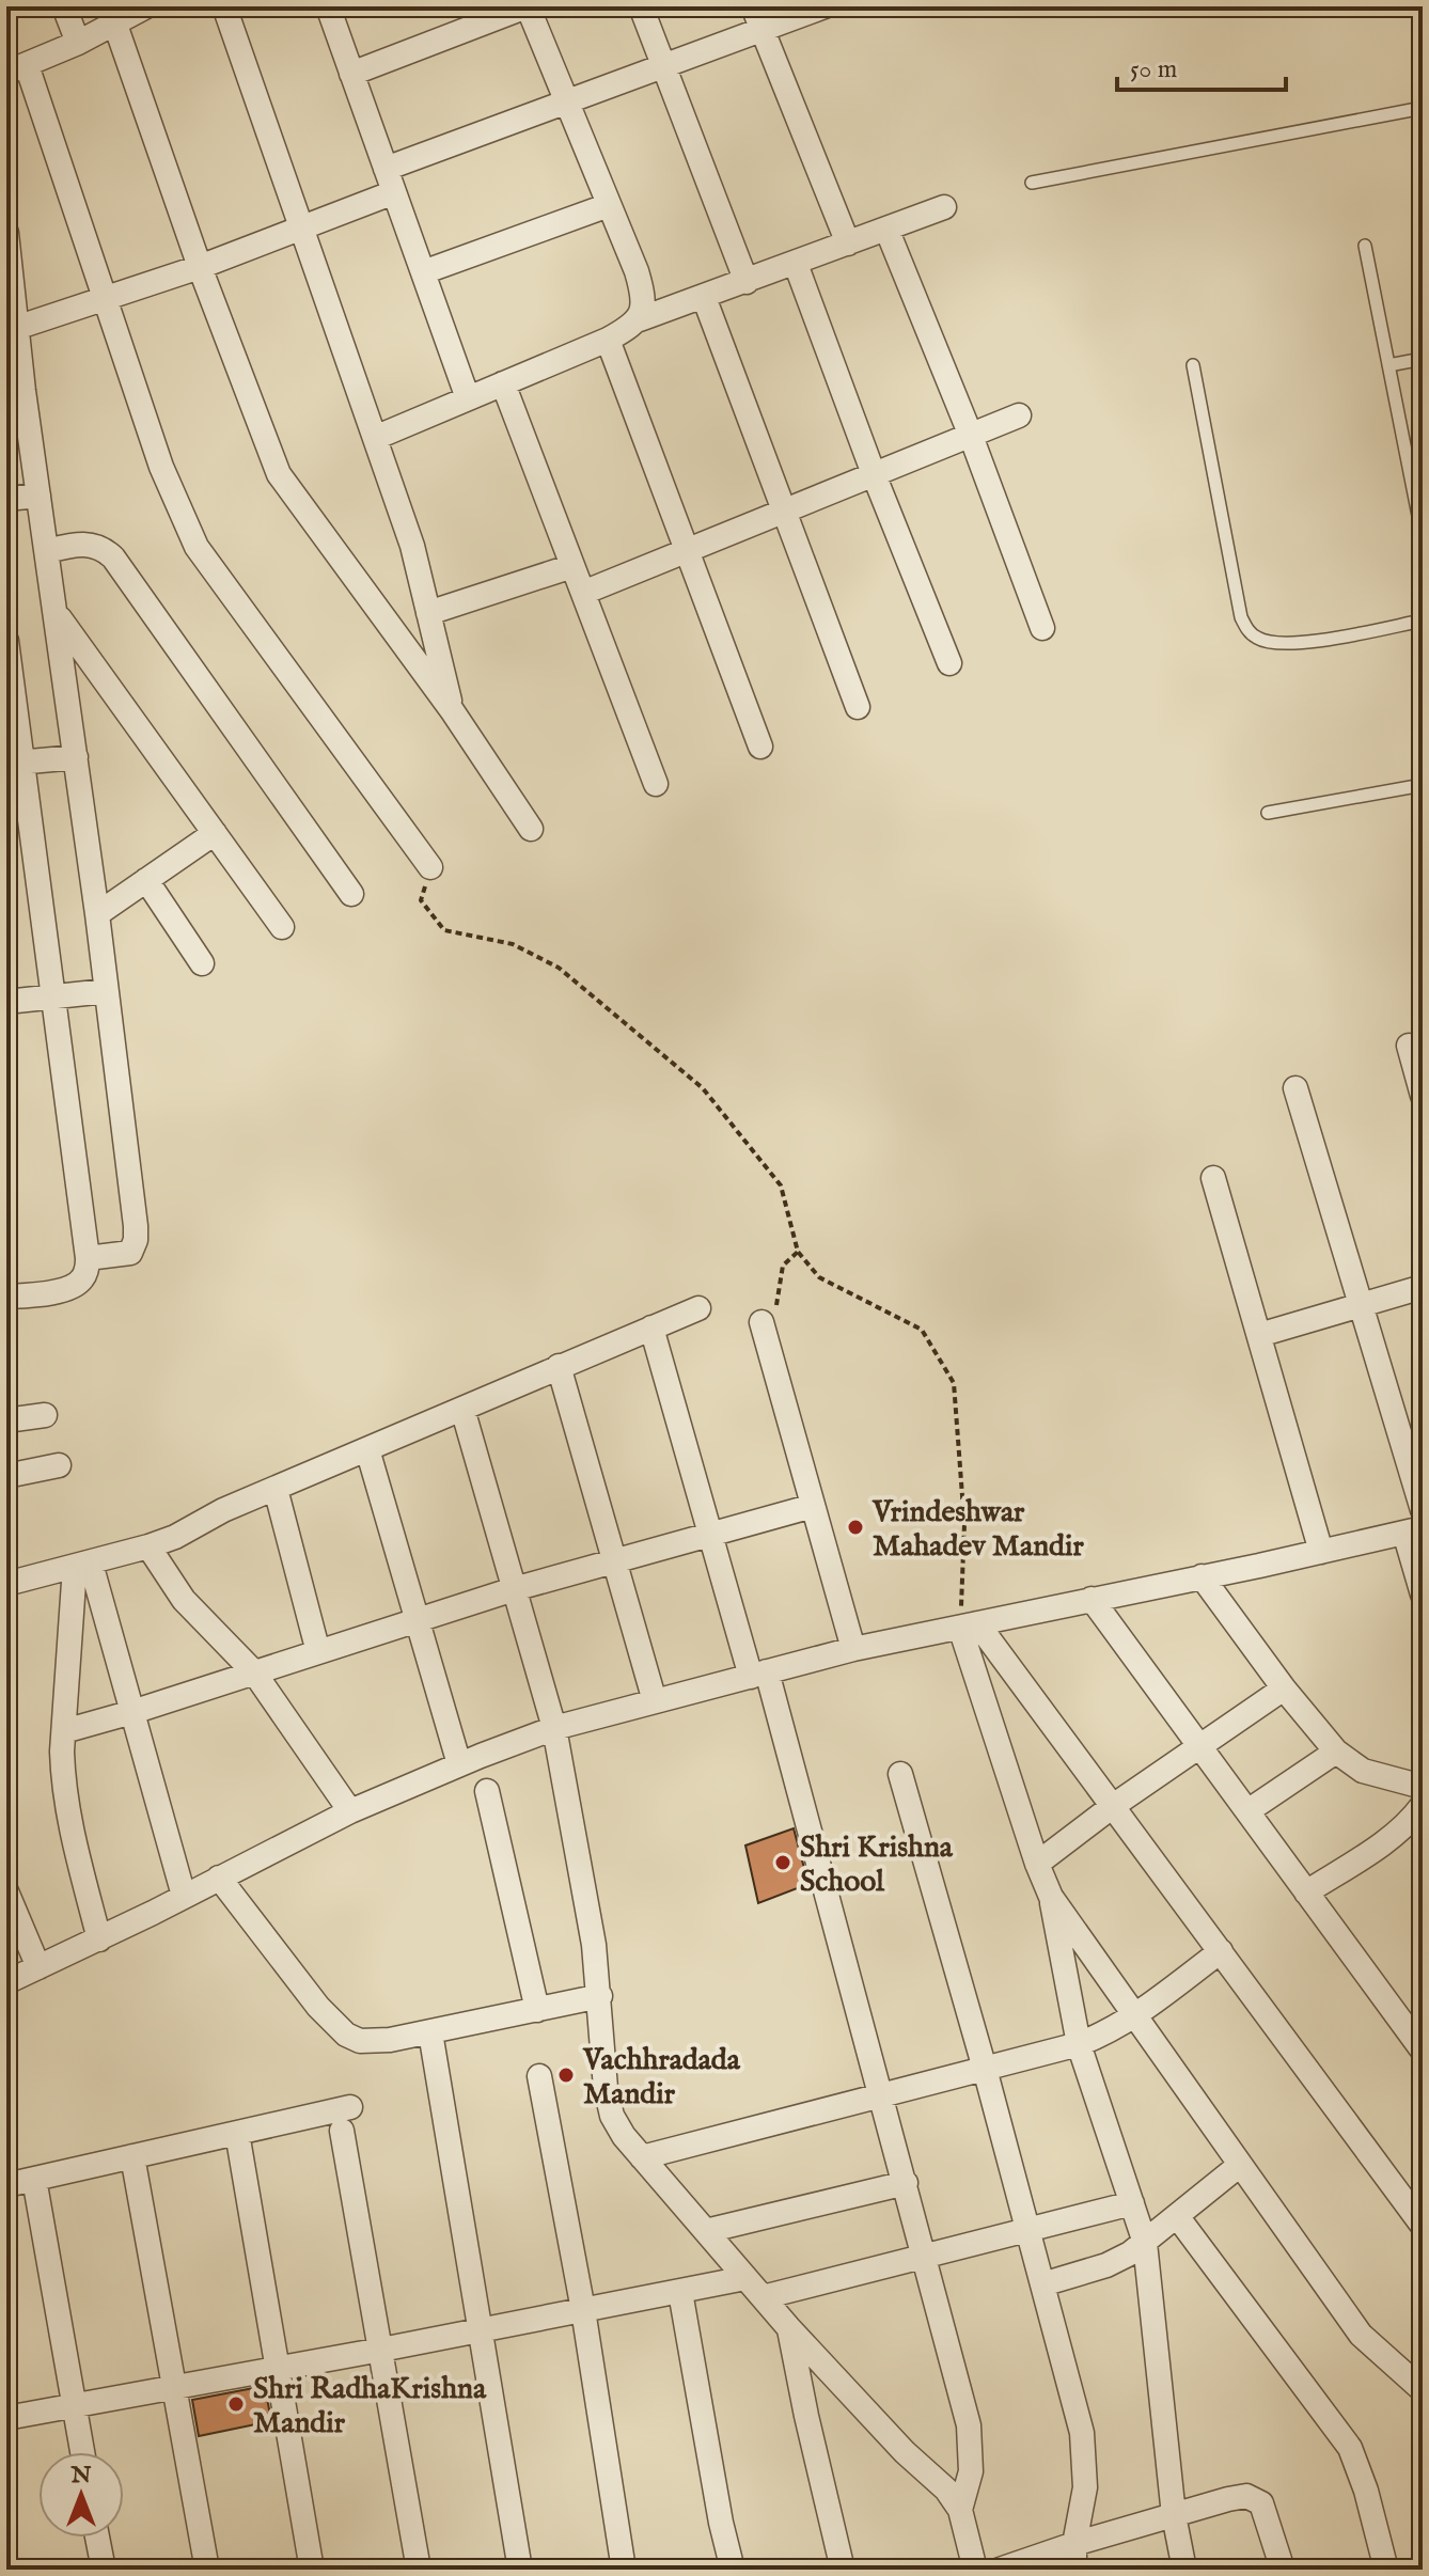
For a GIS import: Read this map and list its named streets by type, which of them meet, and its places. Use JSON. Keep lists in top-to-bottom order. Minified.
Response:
{"places":["Vrindeshwar Mahadev Mandir","Shri Krishna School","Vachhradada Mandir","Shri RadhaKrishna Mandir"],"scale_bar":"50 m","north":"top"}
